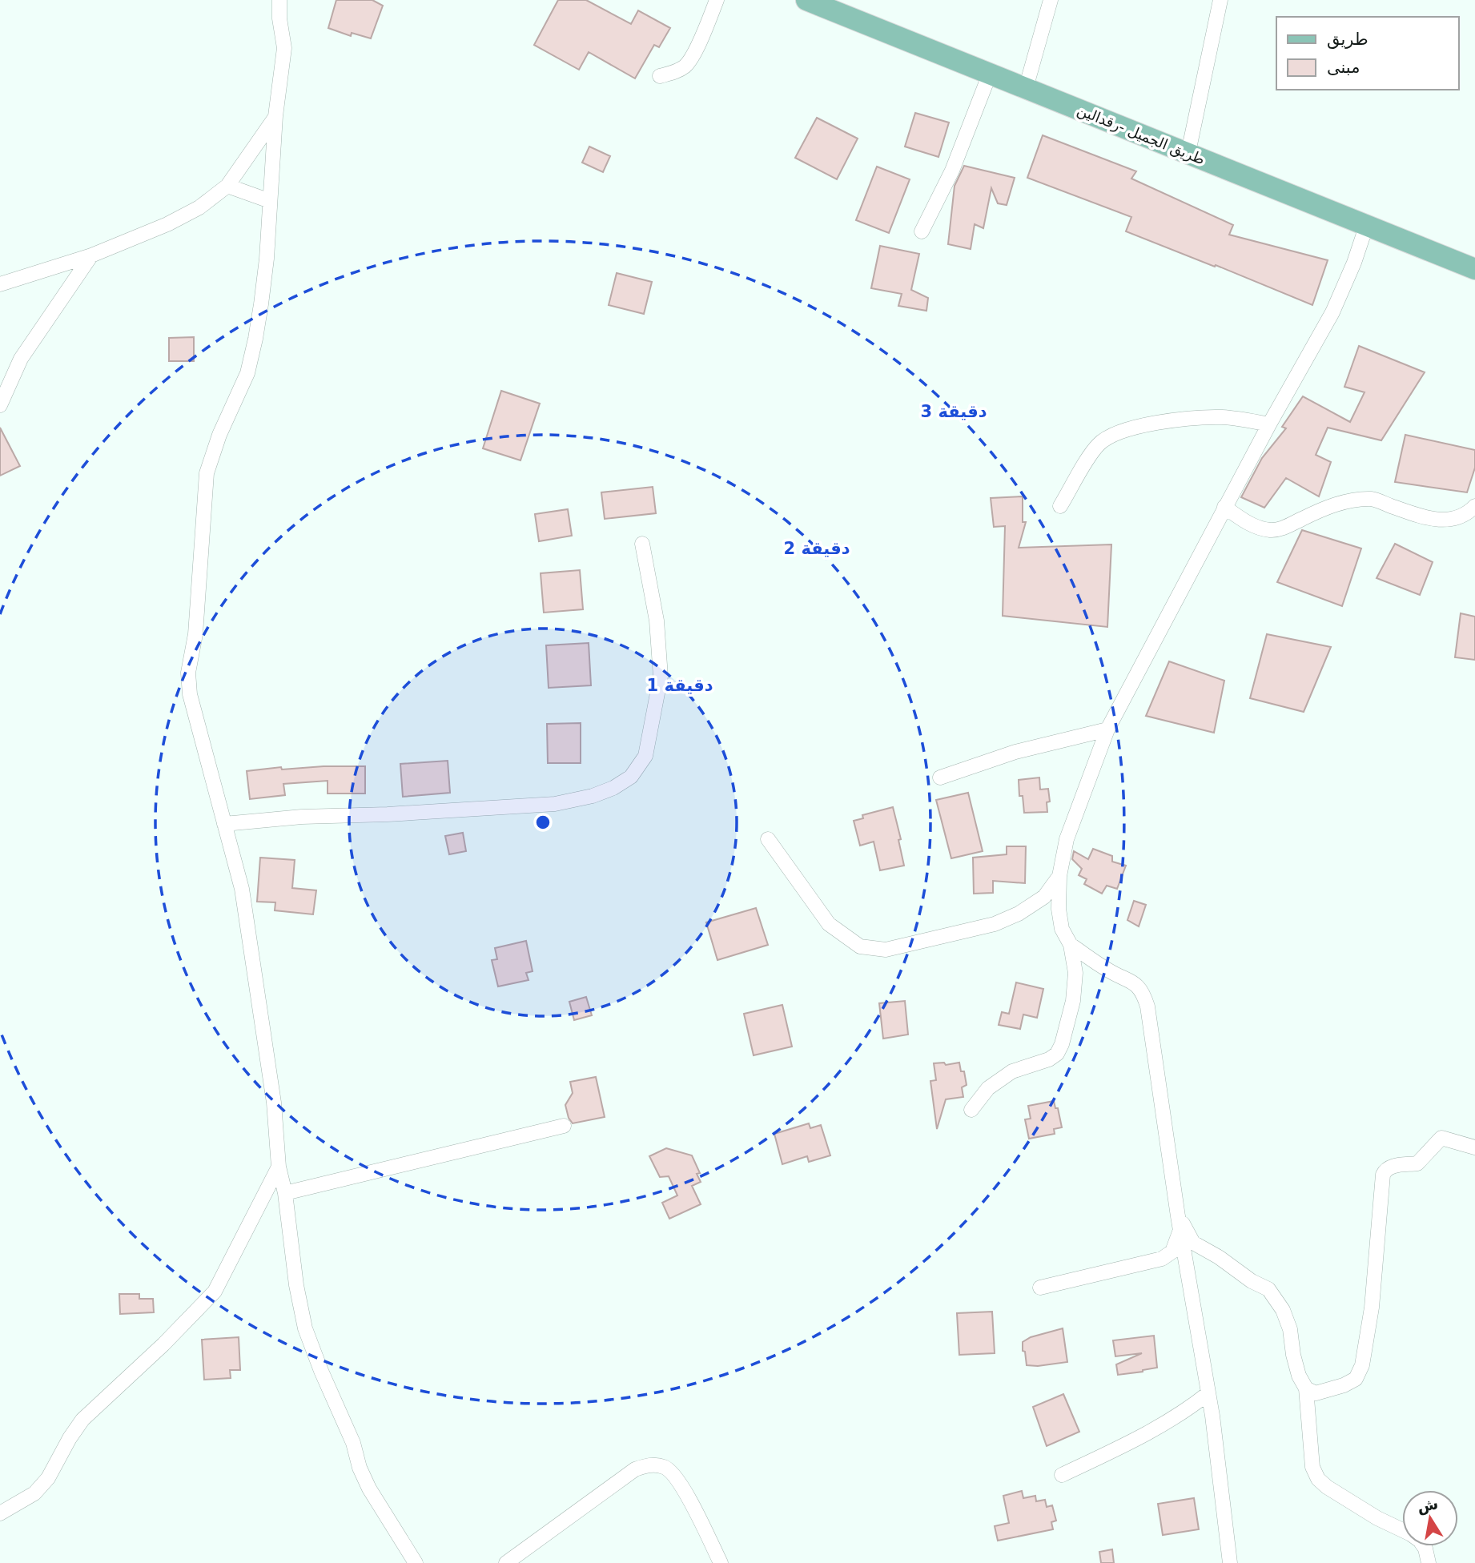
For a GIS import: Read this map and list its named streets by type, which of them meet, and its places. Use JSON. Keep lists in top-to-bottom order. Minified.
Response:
{"streets":{"main road":["طريق الجميل -رقدالين"]},"legend":["طريق","مبنى"],"north":"top","rings":["3 دقيقة","2 دقيقة","1 دقيقة"]}
